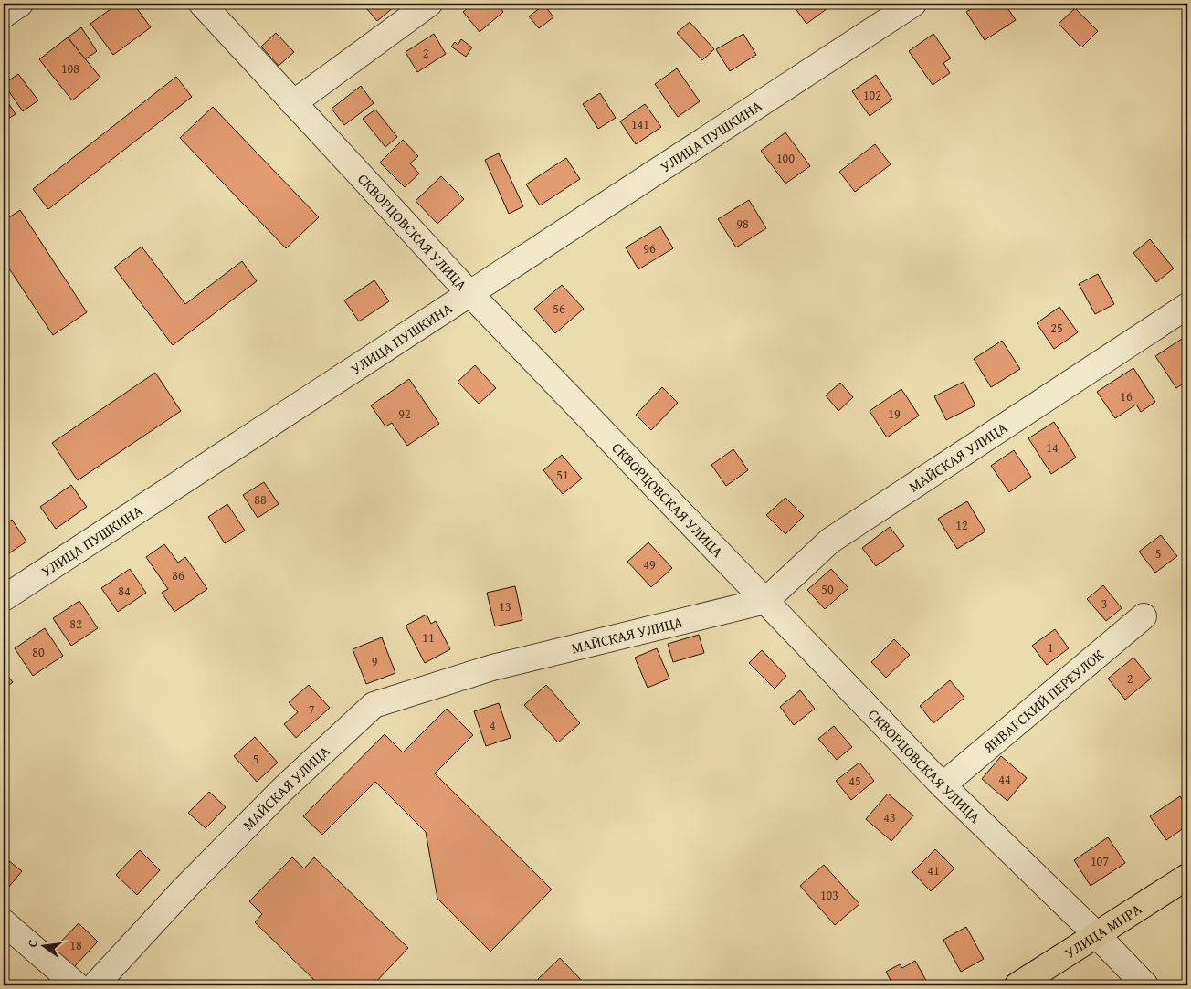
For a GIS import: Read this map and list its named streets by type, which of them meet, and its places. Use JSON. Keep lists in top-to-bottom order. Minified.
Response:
{"streets":{"main road":["УЛИЦА МИРА"],"street":["УЛИЦА ПУШКИНА","СКВОРЦОВСКАЯ УЛИЦА","МАЙСКАЯ УЛИЦА","ЯНВАРСКИЙ ПЕРЕУЛОК"]},"crossings":[["УЛИЦА ПУШКИНА","СКВОРЦОВСКАЯ УЛИЦА"],["СКВОРЦОВСКАЯ УЛИЦА","МАЙСКАЯ УЛИЦА"],["СКВОРЦОВСКАЯ УЛИЦА","ЯНВАРСКИЙ ПЕРЕУЛОК"],["СКВОРЦОВСКАЯ УЛИЦА","УЛИЦА МИРА"]],"house_numbers":["2","108","102","141","100","98","96","56","25","16","92","19","14","51","88","12","5","49","86","50","84","3","13","82","11","1","80","9","2","7","4","5","44","45","43","107","41","103","18"],"north":"left"}
